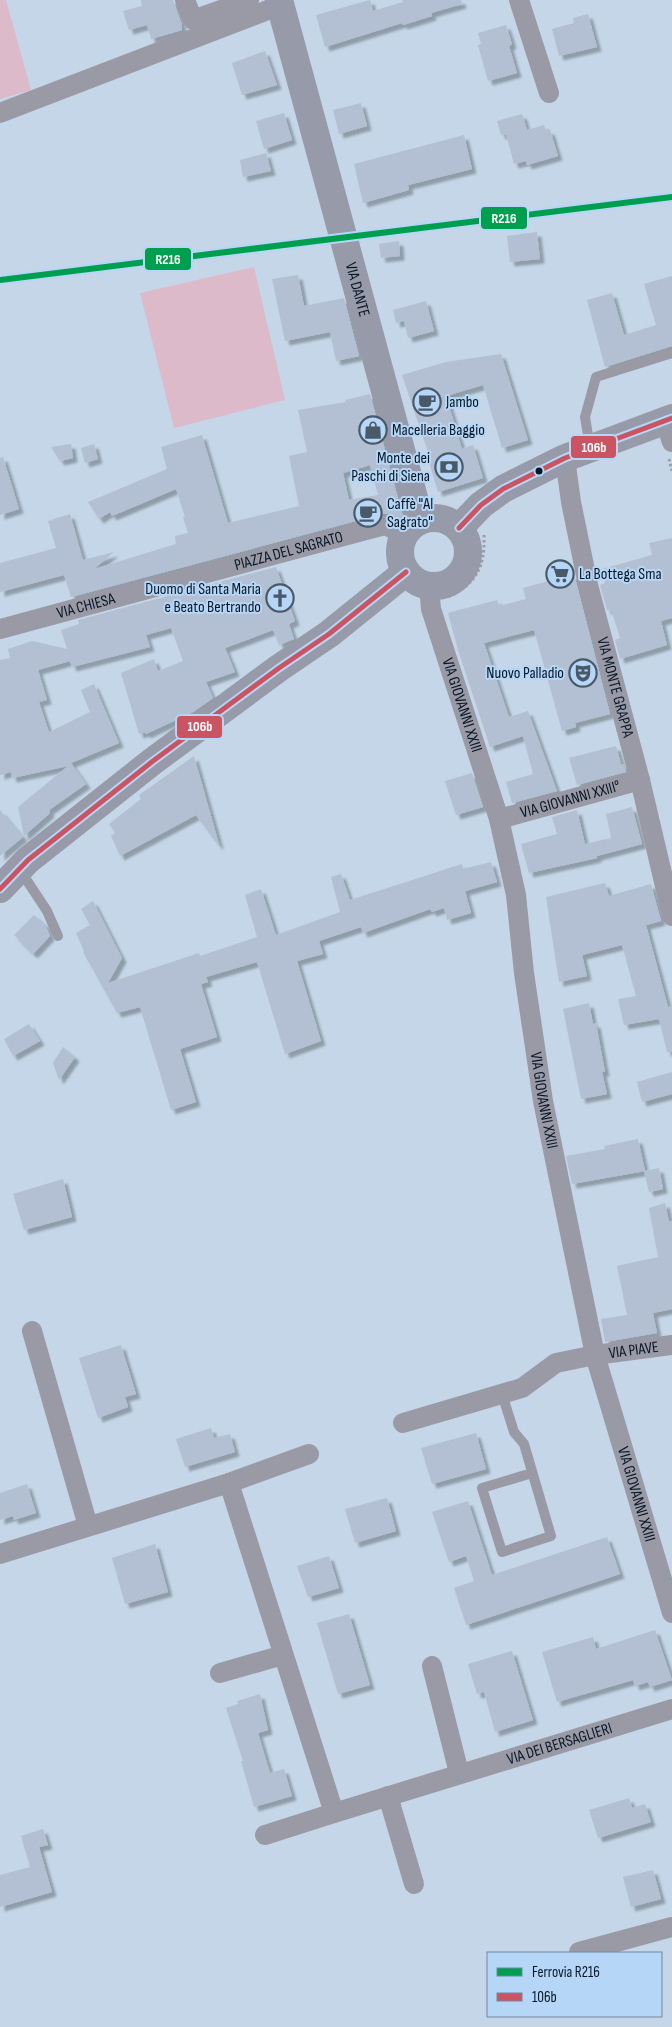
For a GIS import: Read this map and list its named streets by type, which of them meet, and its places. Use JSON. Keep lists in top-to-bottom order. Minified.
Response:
{"streets":{"main road":["VIA DANTE","PIAZZA DEL SAGRATO"],"street":["VIA CHIESA","VIA MONTE GRAPPA","VIA GIOVANNI XXIII","VIA GIOVANNI XXIII°","VIA PIAVE","VIA DEI BERSAGLIERI"]},"crossings":[["VIA DANTE","PIAZZA DEL SAGRATO"],["VIA DANTE","VIA GIOVANNI XXIII"],["PIAZZA DEL SAGRATO","VIA CHIESA"],["PIAZZA DEL SAGRATO","VIA GIOVANNI XXIII"],["VIA MONTE GRAPPA","VIA GIOVANNI XXIII°"],["VIA GIOVANNI XXIII","VIA GIOVANNI XXIII°"],["VIA GIOVANNI XXIII","VIA PIAVE"]],"places":{"cafe":["Jambo","Caffè \"Al Sagrato\""],"shop":["Macelleria Baggio"],"bank":["Monte dei Paschi di Siena"],"supermarket":["La Bottega Sma"],"church":["Duomo di Santa Maria e Beato Bertrando"],"theatre":["Nuovo Palladio"]},"lines":["rail line R216","transit line 106b"],"legend":["Ferrovia R216","106b"]}
